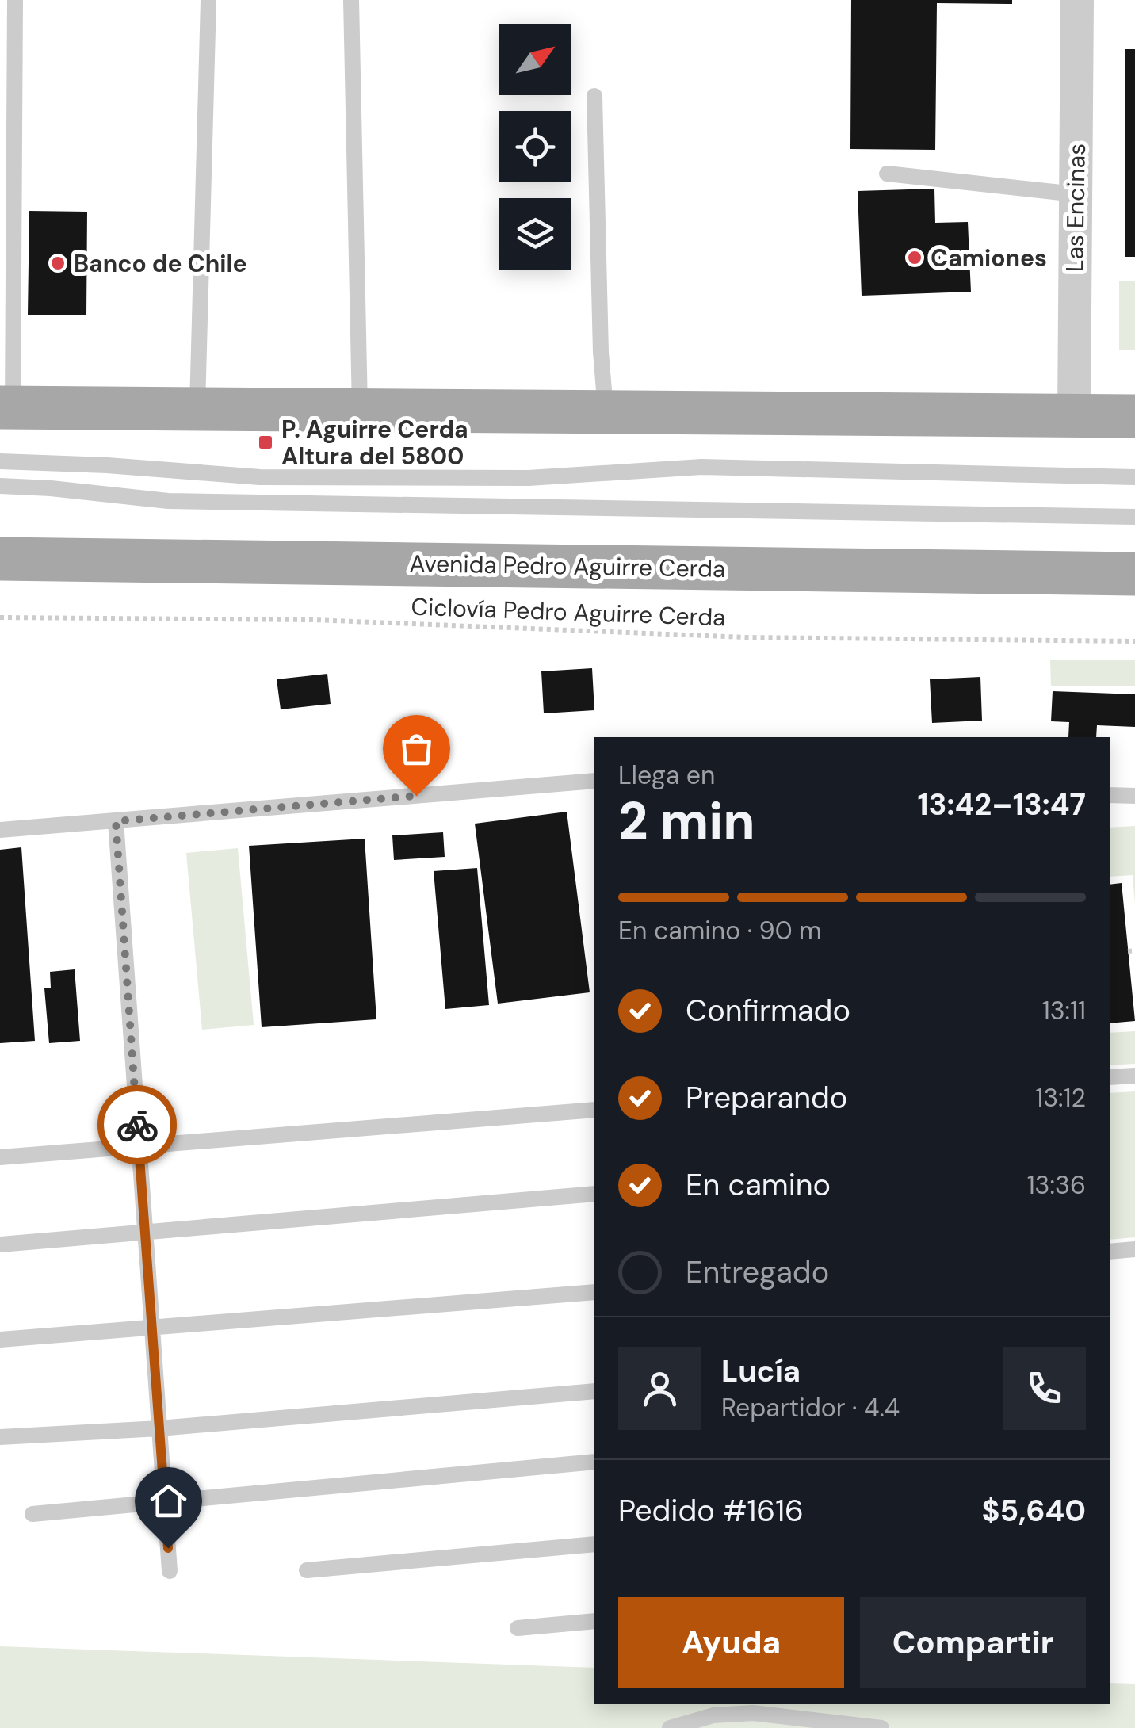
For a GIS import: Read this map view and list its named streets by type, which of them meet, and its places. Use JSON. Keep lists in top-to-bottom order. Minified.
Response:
{"streets":{"main road":["Avenida Pedro Aguirre Cerda"],"street":["Las Encinas"],"path":["Ciclovía Pedro Aguirre Cerda"]},"places":{"other":["Camiones","Banco de Chile"],"transit":["P. Aguirre Cerda Altura del 5800"]},"north":"top right","page":{"heading":["2 min","Llega en","13:42–13:47"],"panel":["Lucía","Repartidor · 4.4","Pedido #1616","$5,640"],"bar":"En camino · 90 m","list":[["Confirmado","13:11"],["Preparando","13:12"],["En camino","13:36"],"Entregado"],"buttons":["Ayuda","Compartir"]}}
